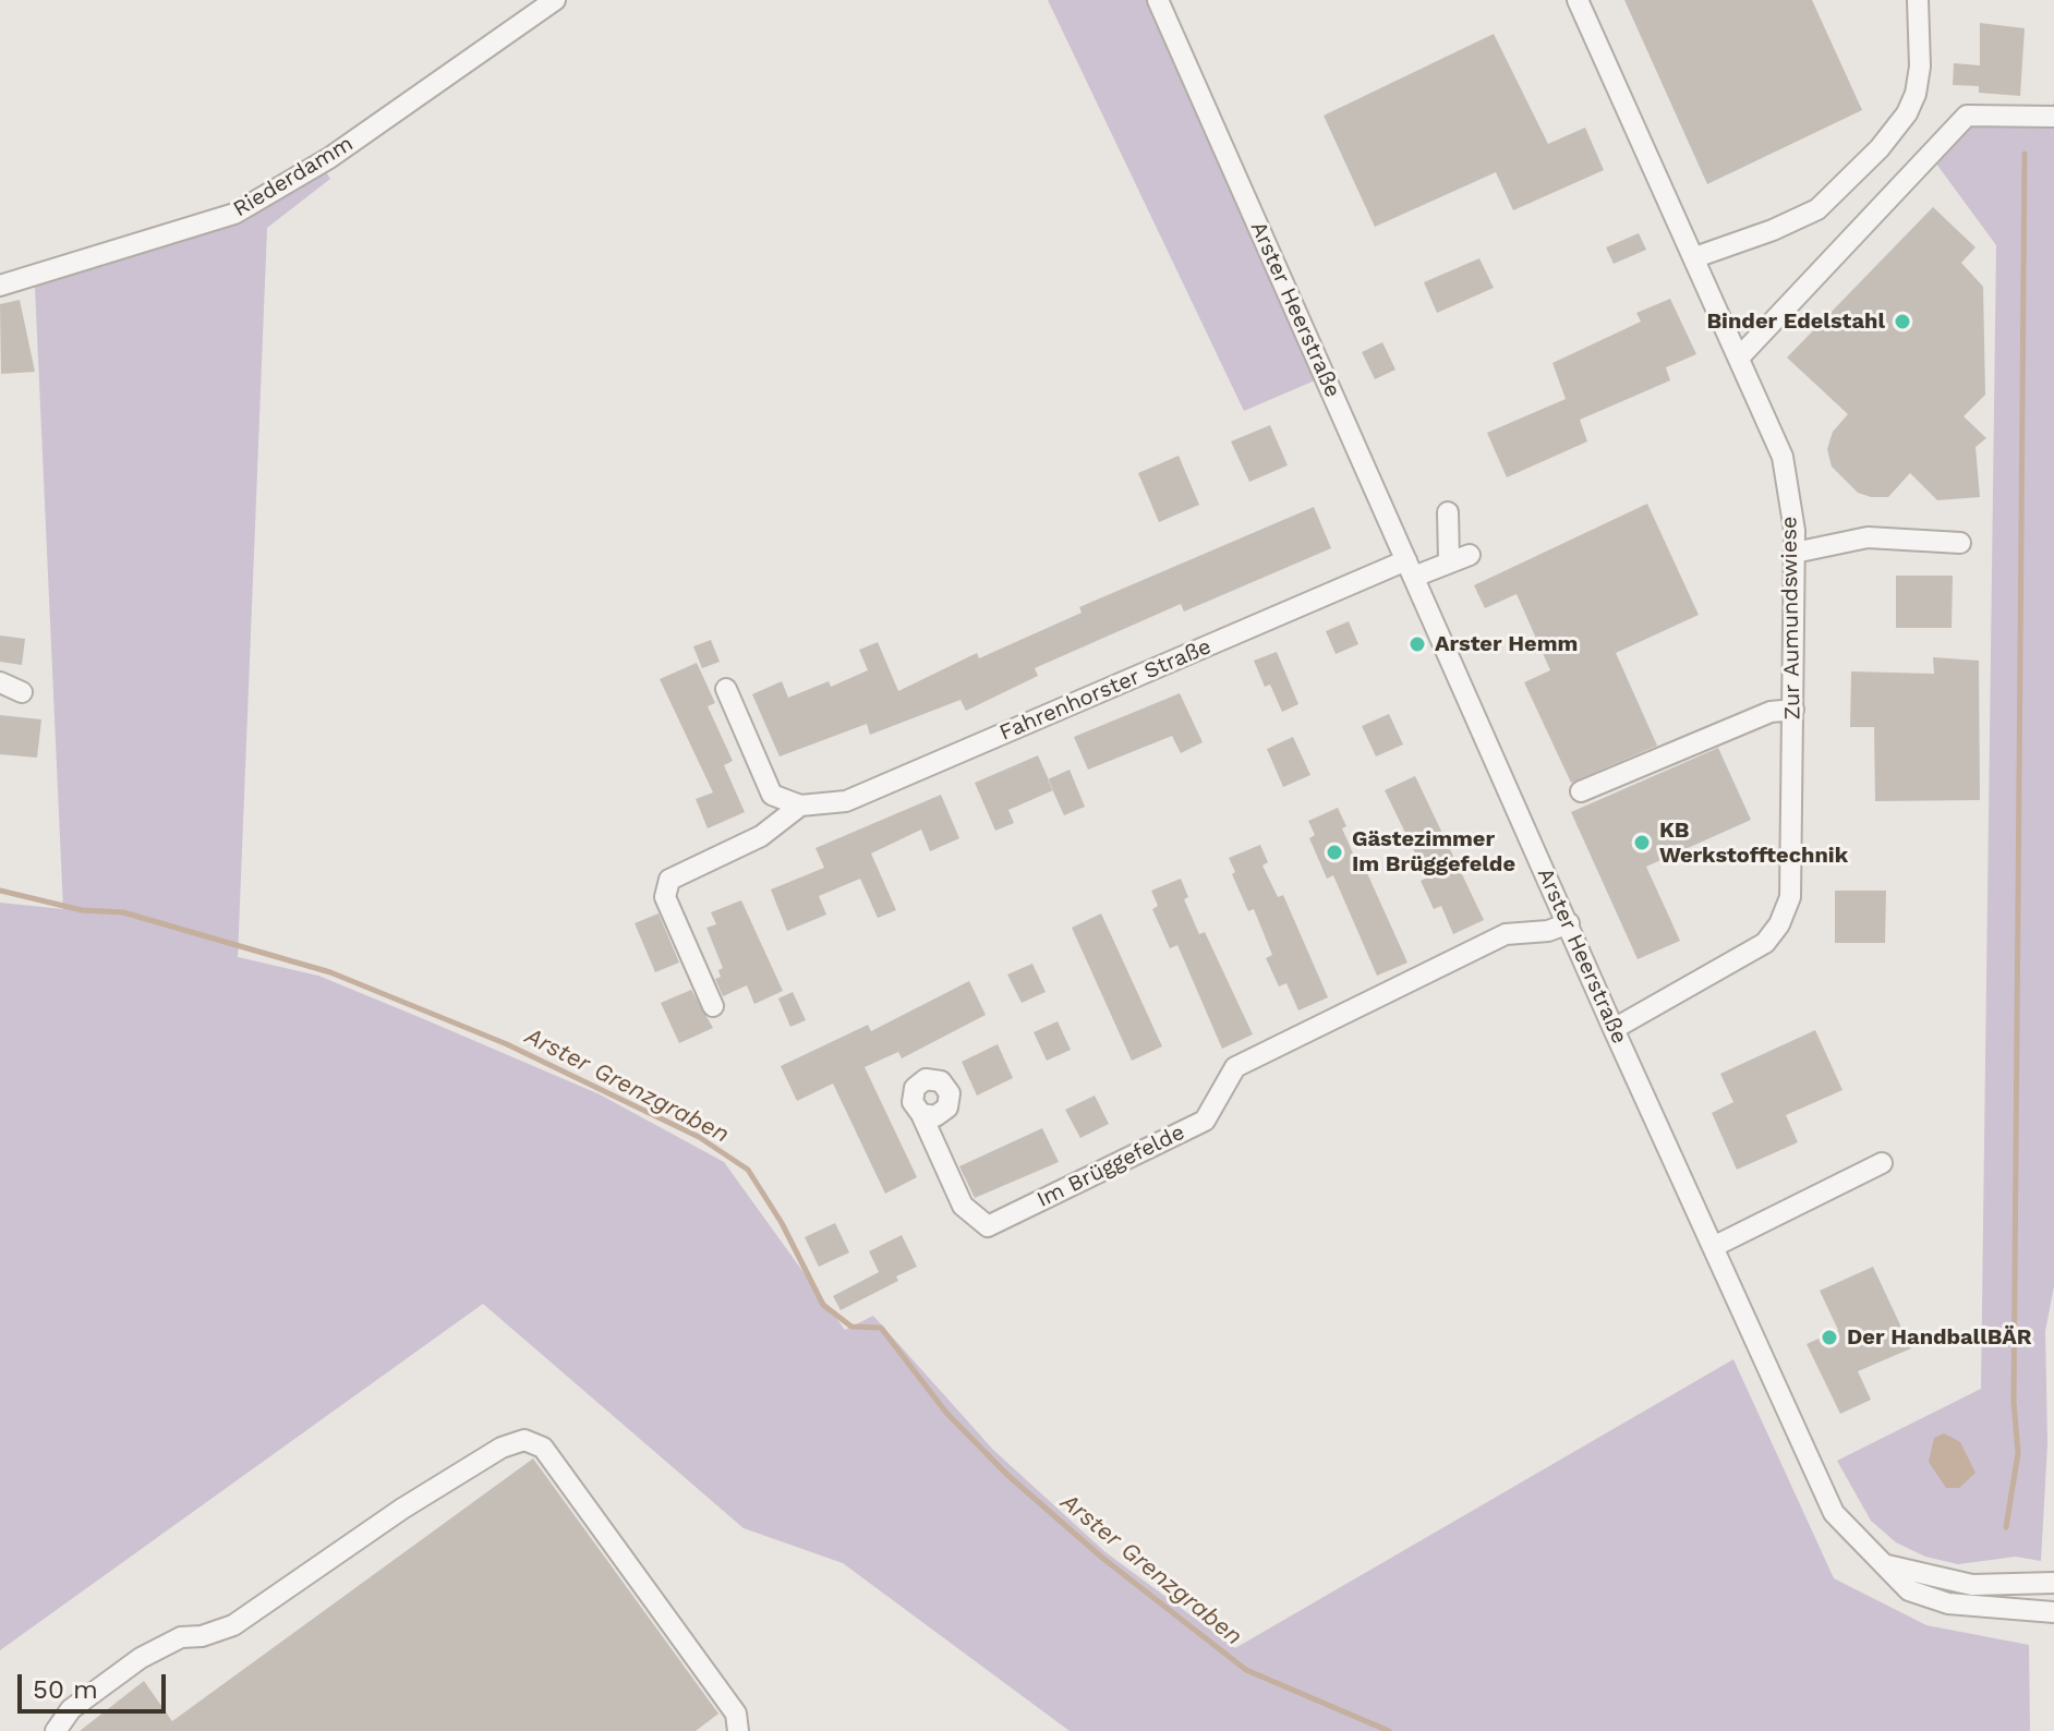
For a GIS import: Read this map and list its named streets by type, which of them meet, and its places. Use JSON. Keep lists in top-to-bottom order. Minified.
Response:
{"streets":{"street":["Riederdamm","Arster Heerstraße","Zur Aumundswiese","Fahrenhorster Straße","Im Brüggefelde"]},"crossings":[["Arster Heerstraße","Zur Aumundswiese"],["Arster Heerstraße","Fahrenhorster Straße"],["Arster Heerstraße","Im Brüggefelde"]],"water":["Arster Grenzgraben"],"places":["Binder Edelstahl","Arster Hemm","KB Werkstofftechnik","Gästezimmer Im Brüggefelde","Der HandballBÄR"],"scale_bar":"50 m"}
